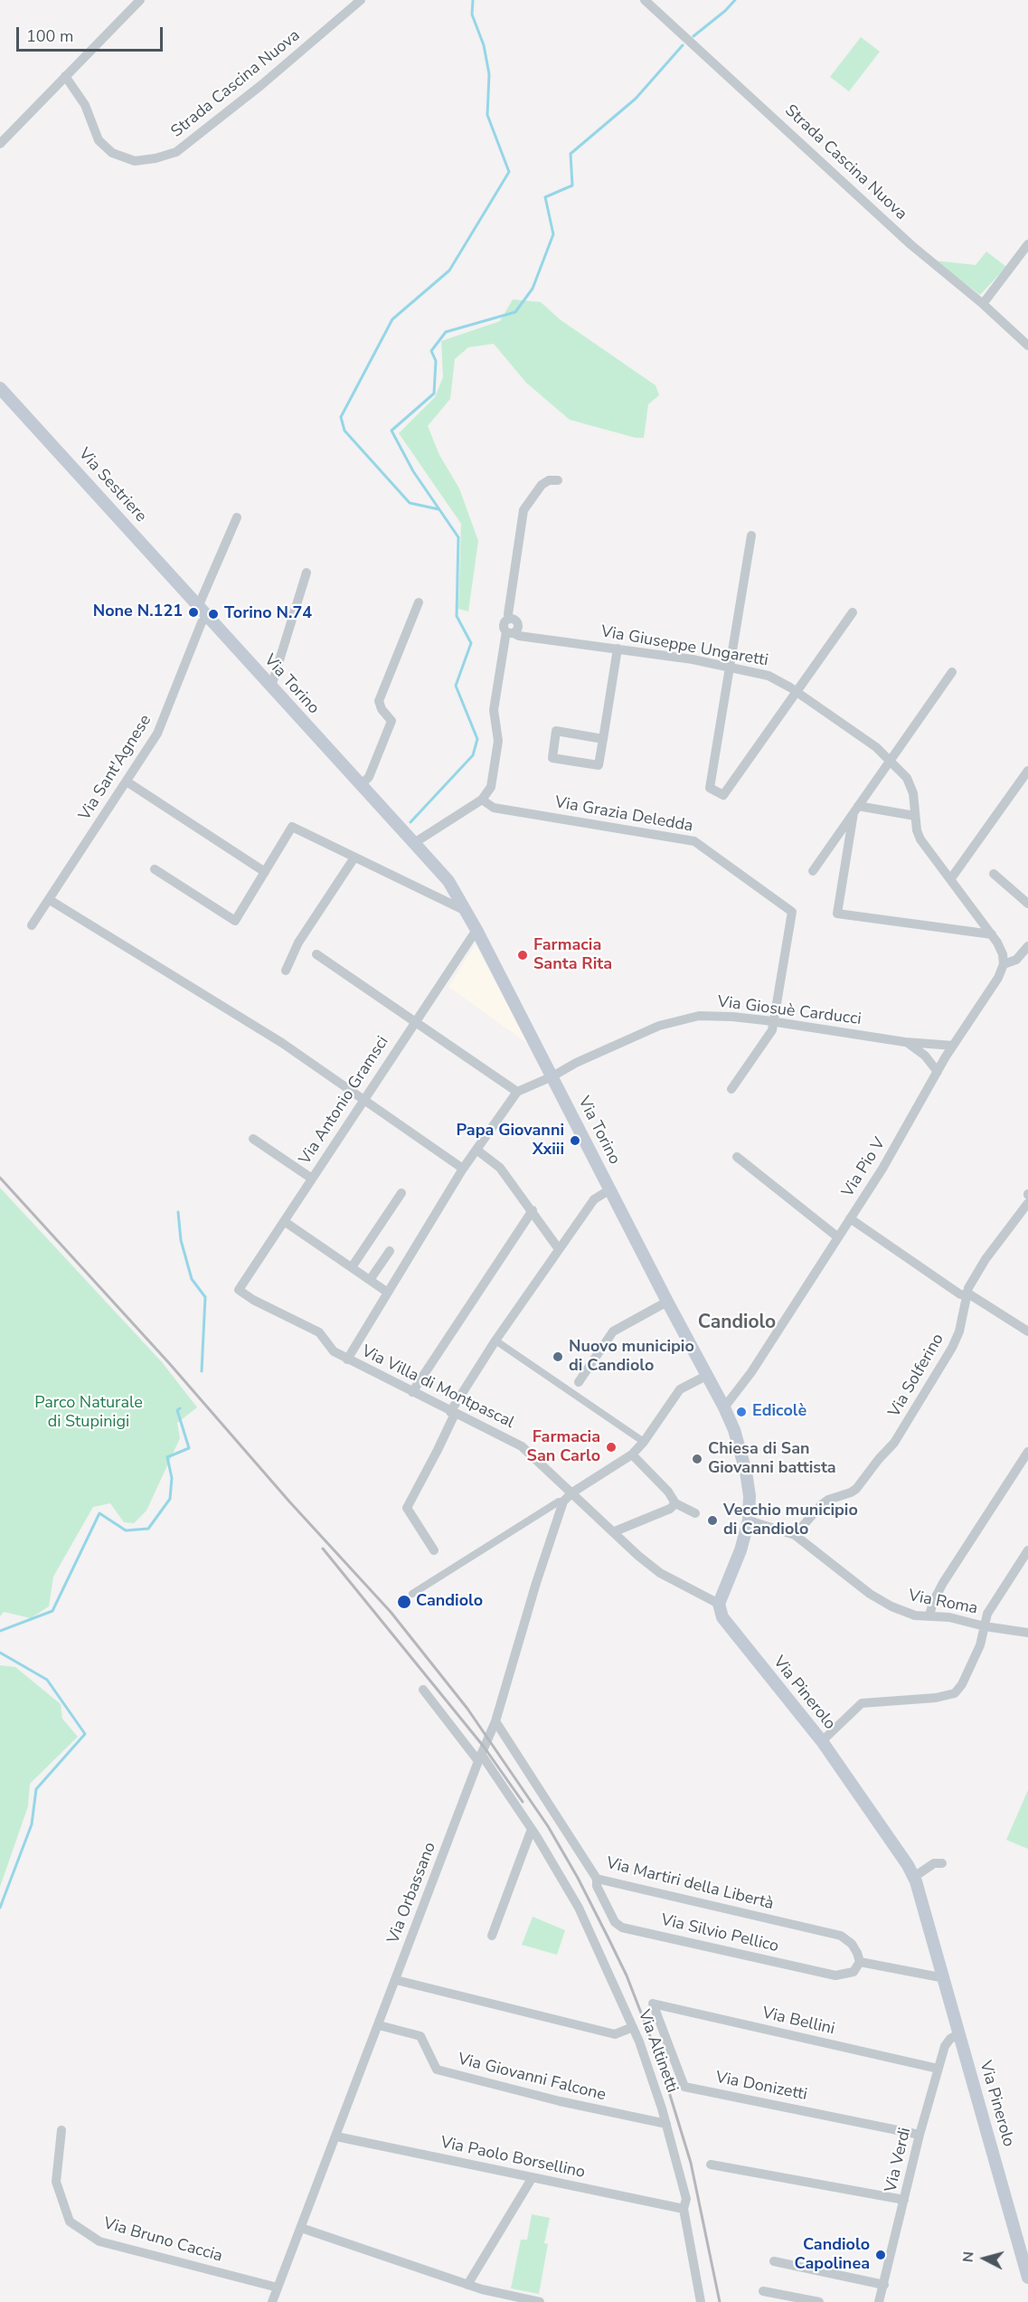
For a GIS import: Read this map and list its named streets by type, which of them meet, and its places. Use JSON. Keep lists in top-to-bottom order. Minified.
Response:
{"streets":{"main road":["Via Sestriere","Via Torino","Via Pinerolo"],"street":["Strada Cascina Nuova","Via Giuseppe Ungaretti","Via Sant'Agnese","Via Grazia Deledda","Via Giosuè Carducci","Via Antonio Gramsci","Via Pio V","Via Solferino","Via Villa di Montpascal","Via Roma","Via Martiri della Libertà","Via Orbassano","Via Silvio Pellico","Via Bellini","Via Altinetti","Via Giovanni Falcone","Via Donizetti","Via Paolo Borsellino","Via Verdi","Via Bruno Caccia"]},"crossings":[["Via Sestriere","Via Torino"],["Via Giuseppe Ungaretti","Via Pio V"],["Via Torino","Via Sant'Agnese"],["Via Torino","Via Giosuè Carducci"],["Via Torino","Via Antonio Gramsci"],["Via Torino","Via Pio V"],["Via Torino","Via Roma"],["Via Torino","Via Orbassano"],["Via Grazia Deledda","Via Giosuè Carducci"],["Via Giosuè Carducci","Via Pio V"],["Via Antonio Gramsci","Via Villa di Montpascal"],["Via Solferino","Via Roma"],["Via Villa di Montpascal","Via Pinerolo"],["Via Villa di Montpascal","Via Orbassano"],["Via Pinerolo","Via Verdi"],["Via Martiri della Libertà","Via Orbassano"],["Via Martiri della Libertà","Via Silvio Pellico"],["Via Orbassano","Via Altinetti"],["Via Orbassano","Via Giovanni Falcone"],["Via Orbassano","Via Paolo Borsellino"],["Via Orbassano","Via Bruno Caccia"],["Via Bellini","Via Donizetti"],["Via Bellini","Via Verdi"],["Via Altinetti","Via Giovanni Falcone"],["Via Altinetti","Via Paolo Borsellino"],["Via Donizetti","Via Verdi"]],"districts":["Candiolo"],"parks":["Parco Naturale di Stupinigi"],"places":["None N.121","Torino N.74","Farmacia Santa Rita","Papa Giovanni Xxiii","Nuovo municipio di Candiolo","Edicolè","Farmacia San Carlo","Chiesa di San Giovanni battista","Vecchio municipio di Candiolo","Candiolo","Candiolo Capolinea"],"scale_bar":"100 m","north":"left"}
